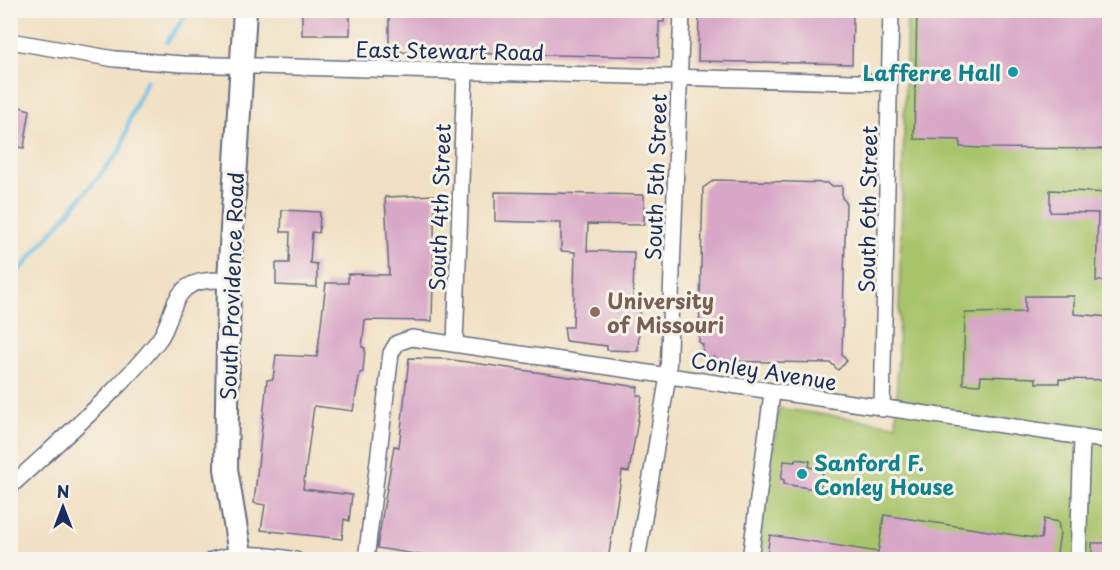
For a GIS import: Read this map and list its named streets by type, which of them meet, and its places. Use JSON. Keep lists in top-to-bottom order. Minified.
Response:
{"streets":{"main road":["South Providence Road"],"street":["East Stewart Road","South 5th Street","South 4th Street","South 6th Street","Conley Avenue"]},"crossings":[["East Stewart Road","South 5th Street"],["East Stewart Road","South 4th Street"],["East Stewart Road","South 6th Street"],["East Stewart Road","South Providence Road"],["South 5th Street","Conley Avenue"],["South 4th Street","Conley Avenue"],["South 6th Street","Conley Avenue"]],"places":["Lafferre Hall","University of Missouri","Sanford F. Conley House"],"north":"top"}
